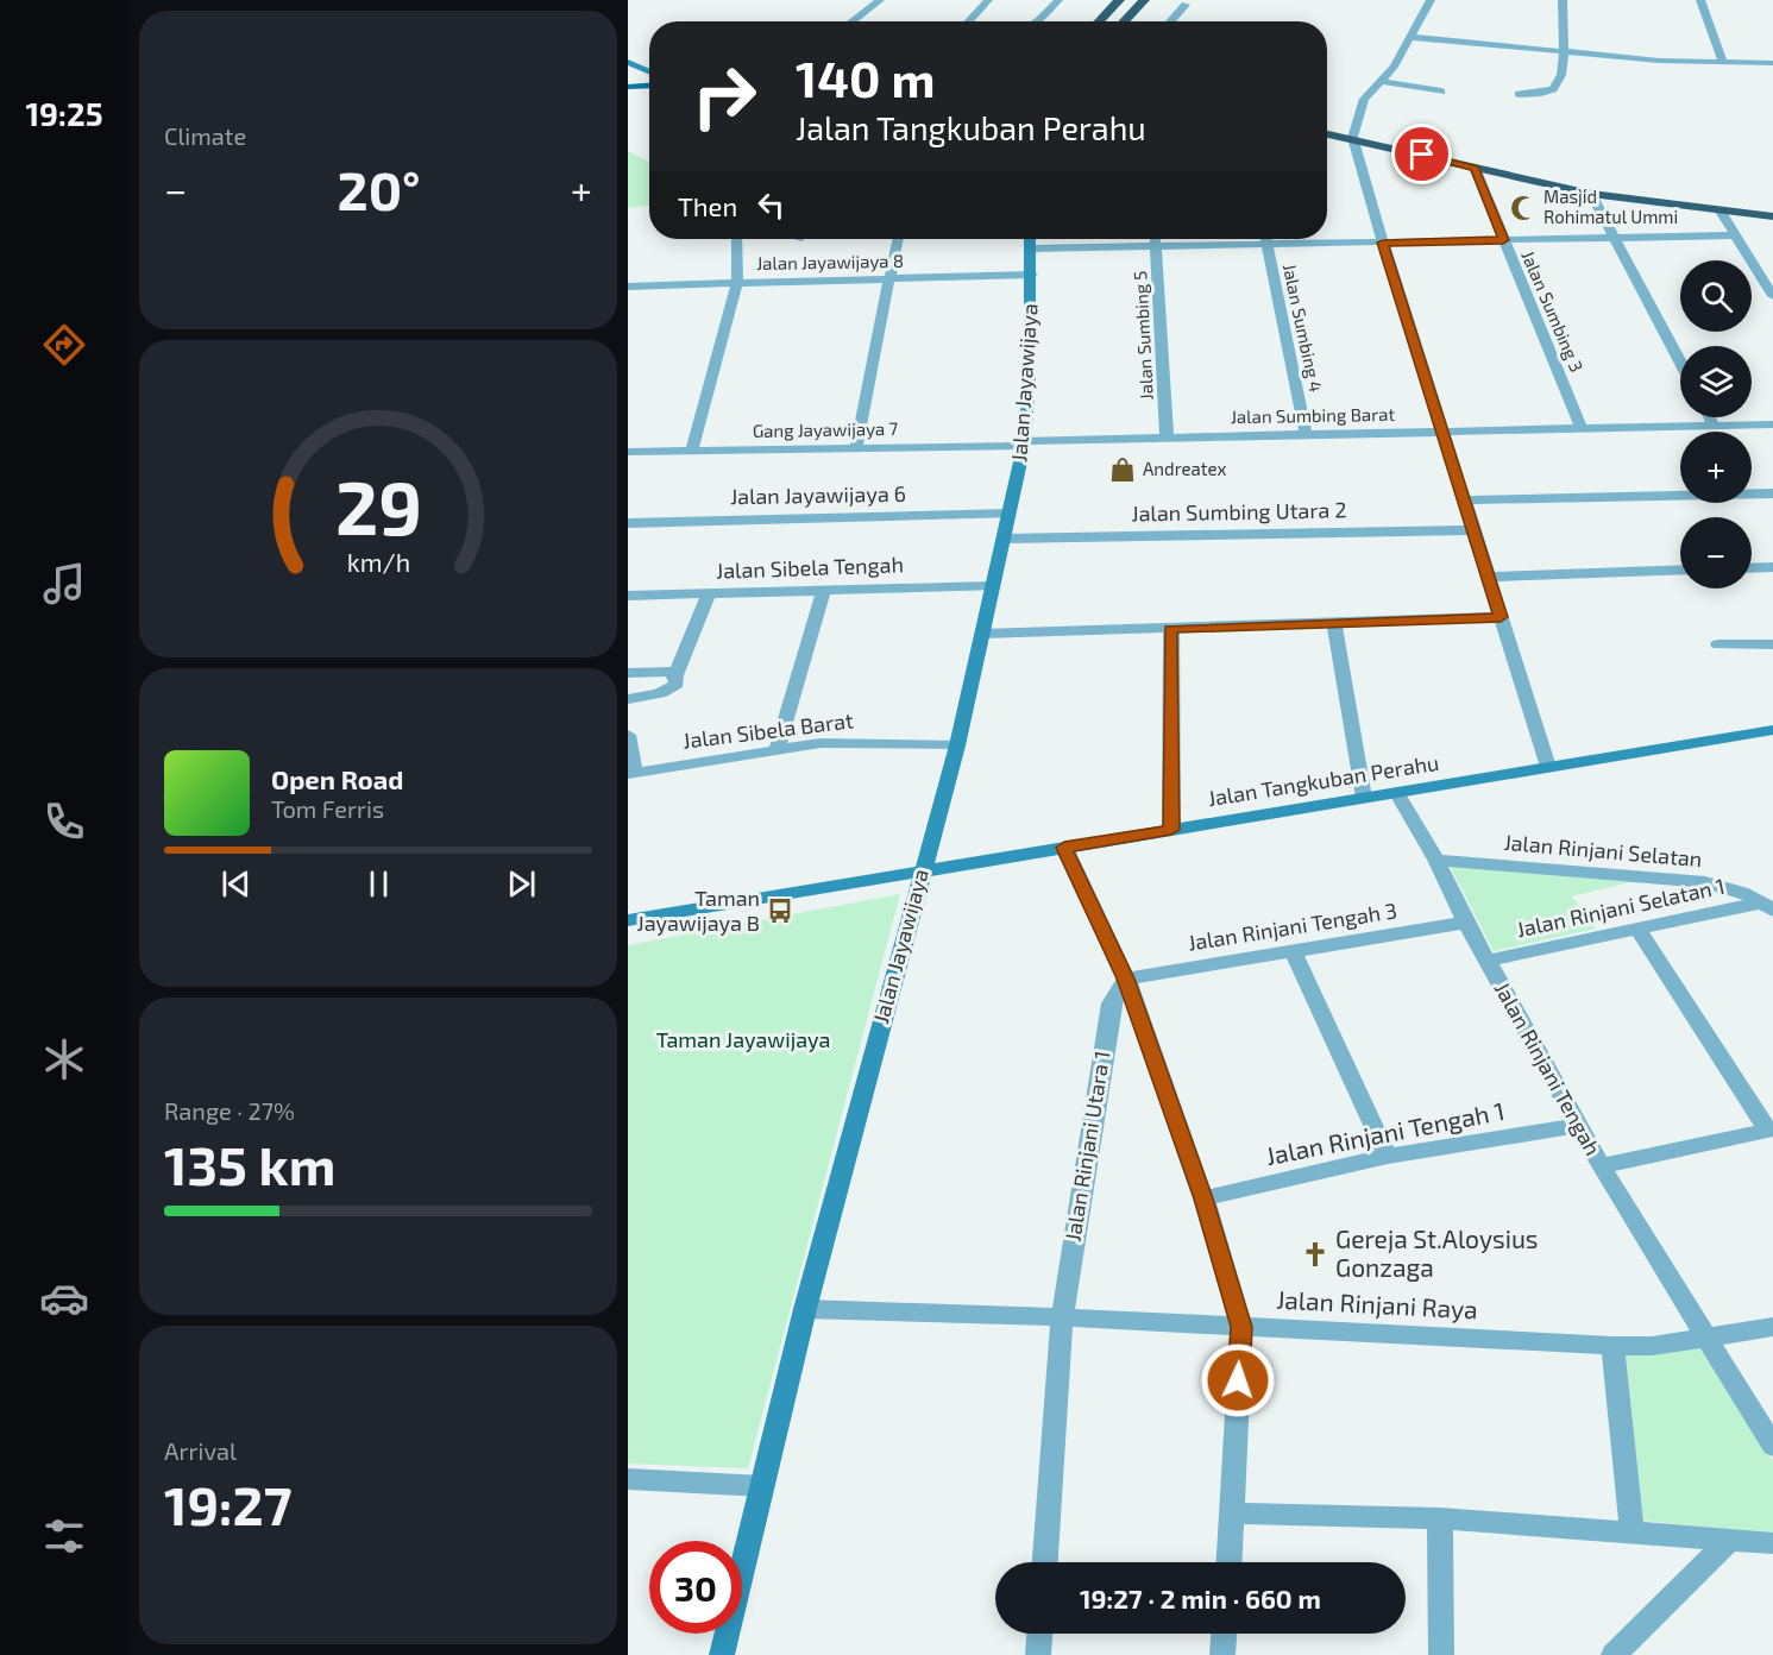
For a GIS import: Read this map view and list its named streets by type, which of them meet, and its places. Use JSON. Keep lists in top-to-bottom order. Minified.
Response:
{"streets":{"main road":["Jalan Jayawijaya","Jalan Tangkuban Perahu"],"street":["Jalan Jayawijaya 8","Jalan Sumbing 3","Jalan Sumbing 4","Jalan Sumbing 5","Jalan Sumbing Barat","Gang Jayawijaya 7","Jalan Jayawijaya 6","Jalan Sumbing Utara 2","Jalan Sibela Tengah","Jalan Sibela Barat","Jalan Rinjani Selatan","Jalan Rinjani Selatan 1","Jalan Rinjani Tengah 3","Jalan Rinjani Tengah","Jalan Rinjani Tengah 1","Jalan Rinjani Utara 1","Jalan Rinjani Raya"]},"crossings":[["Jalan Jayawijaya 8","Jalan Jayawijaya"],["Jalan Sumbing 3","Jalan Sumbing Barat"],["Jalan Sumbing 4","Jalan Sumbing Barat"],["Jalan Sumbing 5","Jalan Sumbing Barat"],["Jalan Jayawijaya","Jalan Sumbing Barat"],["Jalan Jayawijaya","Gang Jayawijaya 7"],["Jalan Jayawijaya","Jalan Jayawijaya 6"],["Jalan Jayawijaya","Jalan Sumbing Utara 2"],["Jalan Jayawijaya","Jalan Sibela Tengah"],["Jalan Jayawijaya","Jalan Sibela Barat"],["Jalan Jayawijaya","Jalan Tangkuban Perahu"],["Jalan Jayawijaya","Jalan Rinjani Raya"],["Jalan Sumbing Barat","Gang Jayawijaya 7"],["Jalan Tangkuban Perahu","Jalan Rinjani Tengah"],["Jalan Rinjani Selatan","Jalan Rinjani Selatan 1"],["Jalan Rinjani Selatan","Jalan Rinjani Tengah"],["Jalan Rinjani Selatan 1","Jalan Rinjani Tengah"],["Jalan Rinjani Tengah 3","Jalan Rinjani Tengah"],["Jalan Rinjani Tengah 3","Jalan Rinjani Utara 1"],["Jalan Rinjani Tengah","Jalan Rinjani Tengah 1"],["Jalan Rinjani Tengah","Jalan Rinjani Raya"],["Jalan Rinjani Utara 1","Jalan Rinjani Raya"]],"parks":["Taman Jayawijaya"],"places":{"mosque":["Masjid Rohimatul Ummi"],"shop":["Andreatex"],"bus stop":["Taman Jayawijaya B"],"church":["Gereja St.Aloysius Gonzaga"]},"page":{"tabs":"19:25","tile":["Climate",["Range · 27%","135 km"],["Arrival","19:27"]],"turn":["140 m","Jalan Tangkuban Perahu"],"heat":["−","20°","+"],"then":"Then","map_buttons":["+","−"],"song":["Open Road","Tom Ferris"],"limit":"30","trip":"19:27 · 2 min · 660 m","gauge":["29","km/h"]}}
